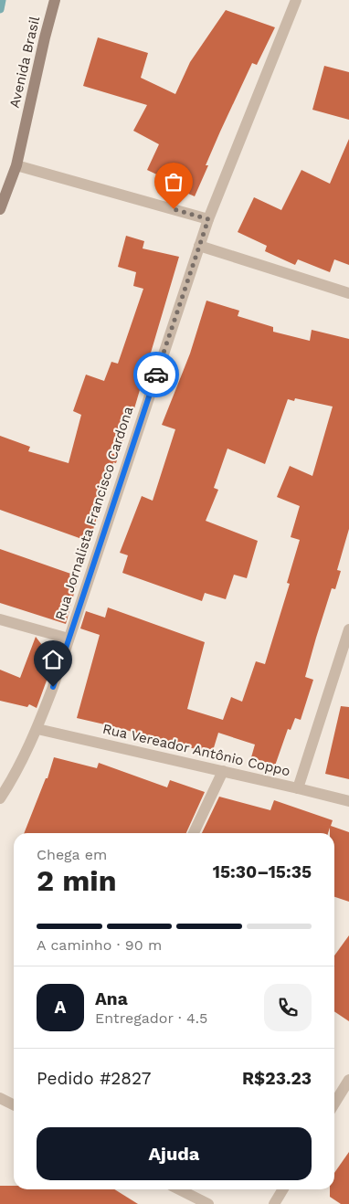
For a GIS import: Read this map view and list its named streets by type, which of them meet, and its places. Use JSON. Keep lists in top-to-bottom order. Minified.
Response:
{"streets":{"main road":["Avenida Brasil"],"street":["Rua Jornalista Francisco Cardona","Rua Vereador Antônio Coppo"]},"crossings":[["Rua Jornalista Francisco Cardona","Rua Vereador Antônio Coppo"]],"page":{"heading":["2 min","Chega em","15:30–15:35"],"panel":["Ana","Entregador · 4.5","Pedido #2827","R$23.23"],"bar":"A caminho · 90 m","round":"A","buttons":"Ajuda"}}
